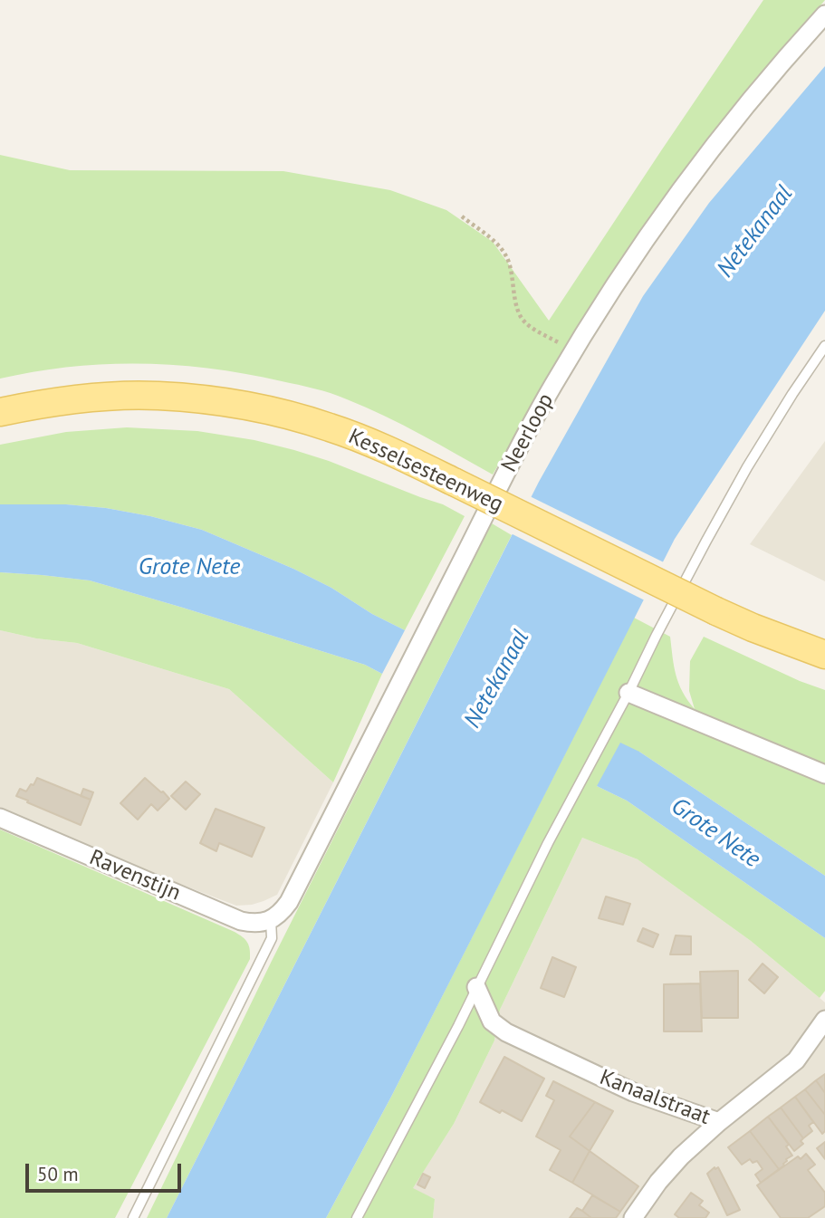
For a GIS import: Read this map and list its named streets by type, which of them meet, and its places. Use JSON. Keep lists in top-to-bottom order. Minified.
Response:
{"streets":{"main road":["Kesselsesteenweg"],"street":["Neerloop","Ravenstijn","Kanaalstraat"]},"crossings":[["Neerloop","Ravenstijn"]],"water":["Netekanaal","Grote Nete"],"scale_bar":"50 m"}
